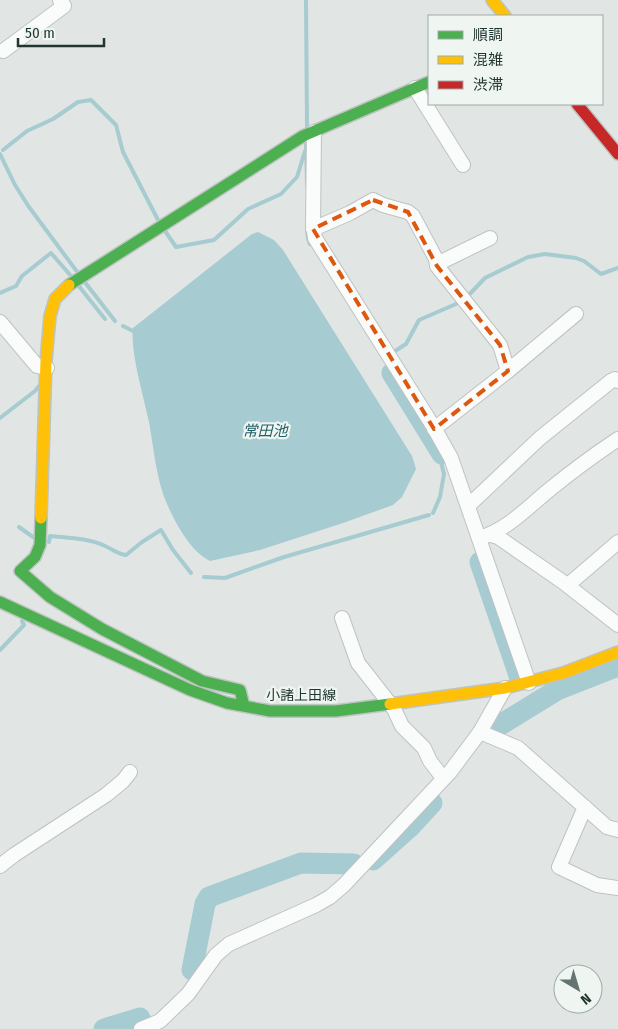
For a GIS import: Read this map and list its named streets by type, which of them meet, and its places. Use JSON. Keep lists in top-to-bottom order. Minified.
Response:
{"streets":{"main road":["小諸上田線"]},"water":["常田池"],"legend":["順調","混雑","渋滞"],"scale_bar":"50 m","north":"bottom right"}
